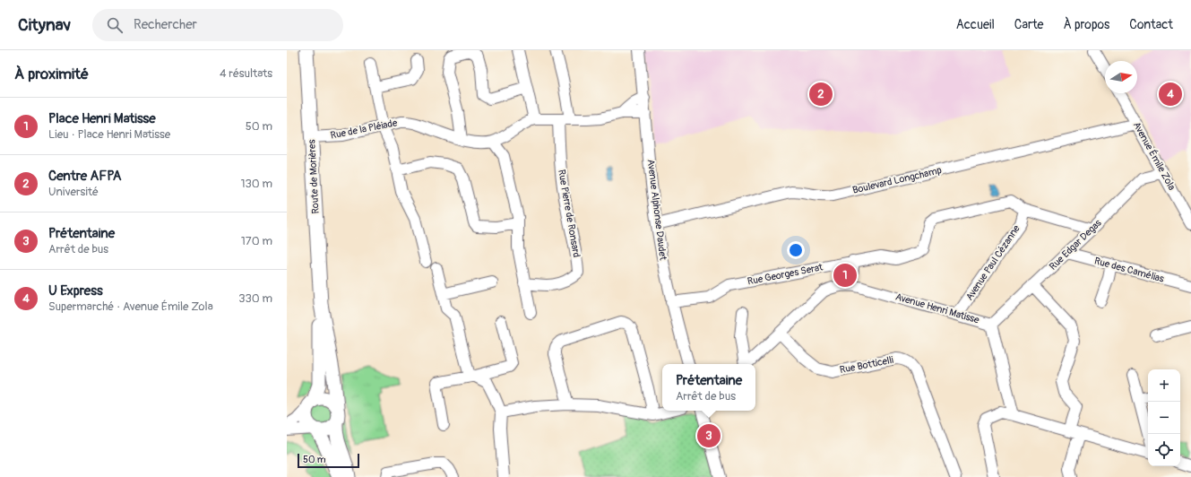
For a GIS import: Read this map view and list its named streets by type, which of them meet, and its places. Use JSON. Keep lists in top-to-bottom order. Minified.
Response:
{"streets":{"main road":["Route de Morières"],"street":["Rue de la Pléiade","Avenue Émile Zola","Boulevard Longchamp","Avenue Alphonse Daudet","Rue Pierre de Ronsard","Rue Edgar Degas","Avenue Paul Cézanne","Rue des Camélias","Rue Georges Serat","Avenue Henri Matisse","Rue Botticelli"]},"crossings":[["Rue de la Pléiade","Route de Morières"],["Rue de la Pléiade","Avenue Alphonse Daudet"],["Rue de la Pléiade","Rue Pierre de Ronsard"],["Avenue Émile Zola","Boulevard Longchamp"],["Avenue Émile Zola","Rue Edgar Degas"],["Boulevard Longchamp","Avenue Alphonse Daudet"],["Avenue Alphonse Daudet","Rue Georges Serat"],["Rue Edgar Degas","Rue des Camélias"],["Rue Edgar Degas","Rue Georges Serat"],["Rue Edgar Degas","Avenue Henri Matisse"],["Avenue Paul Cézanne","Rue Georges Serat"],["Avenue Paul Cézanne","Avenue Henri Matisse"],["Avenue Henri Matisse","Rue Botticelli"]],"scale_bar":"50 m","north":"right","page":{"header":"Citynav","search":"Rechercher","nav":["Accueil","Carte","À propos","Contact"],"heading":["À proximité","4 résultats"],"pins":["2","4","1","3"],"list":[{"mark":"1","name":"Place Henri Matisse","note":"Lieu · Place Henri Matisse","value":"50 m"},{"mark":"2","name":"Centre AFPA","note":"Université","value":"130 m"},{"mark":"3","name":"Prétentaine","note":"Arrêt de bus","value":"170 m"},{"mark":"4","name":"U Express","note":"Supermarché · Avenue Émile Zola","value":"330 m"}],"popup":["Prétentaine","Arrêt de bus"],"map_buttons":["+","−"],"scale":"50 m"}}
